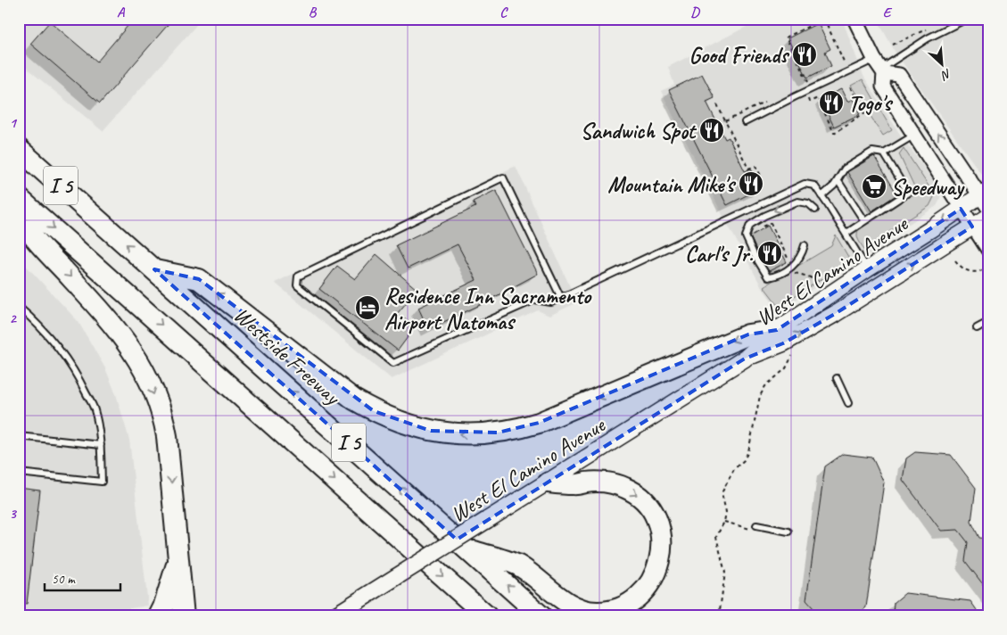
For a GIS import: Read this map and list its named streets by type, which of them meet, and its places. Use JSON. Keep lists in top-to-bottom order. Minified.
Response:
{"streets":{"highway":["I 5","Westside Freeway"],"main road":["West El Camino Avenue"]},"places":{"restaurant":["Good Friends","Togo's","Sandwich Spot","Mountain Mike's","Carl's Jr."],"supermarket":["Speedway"],"hotel":["Residence Inn Sacramento Airport Natomas"]},"scale_bar":"50 m","north":"bottom right","grid":{"columns":["A","B","C","D","E"],"rows":["1","2","3"]}}
